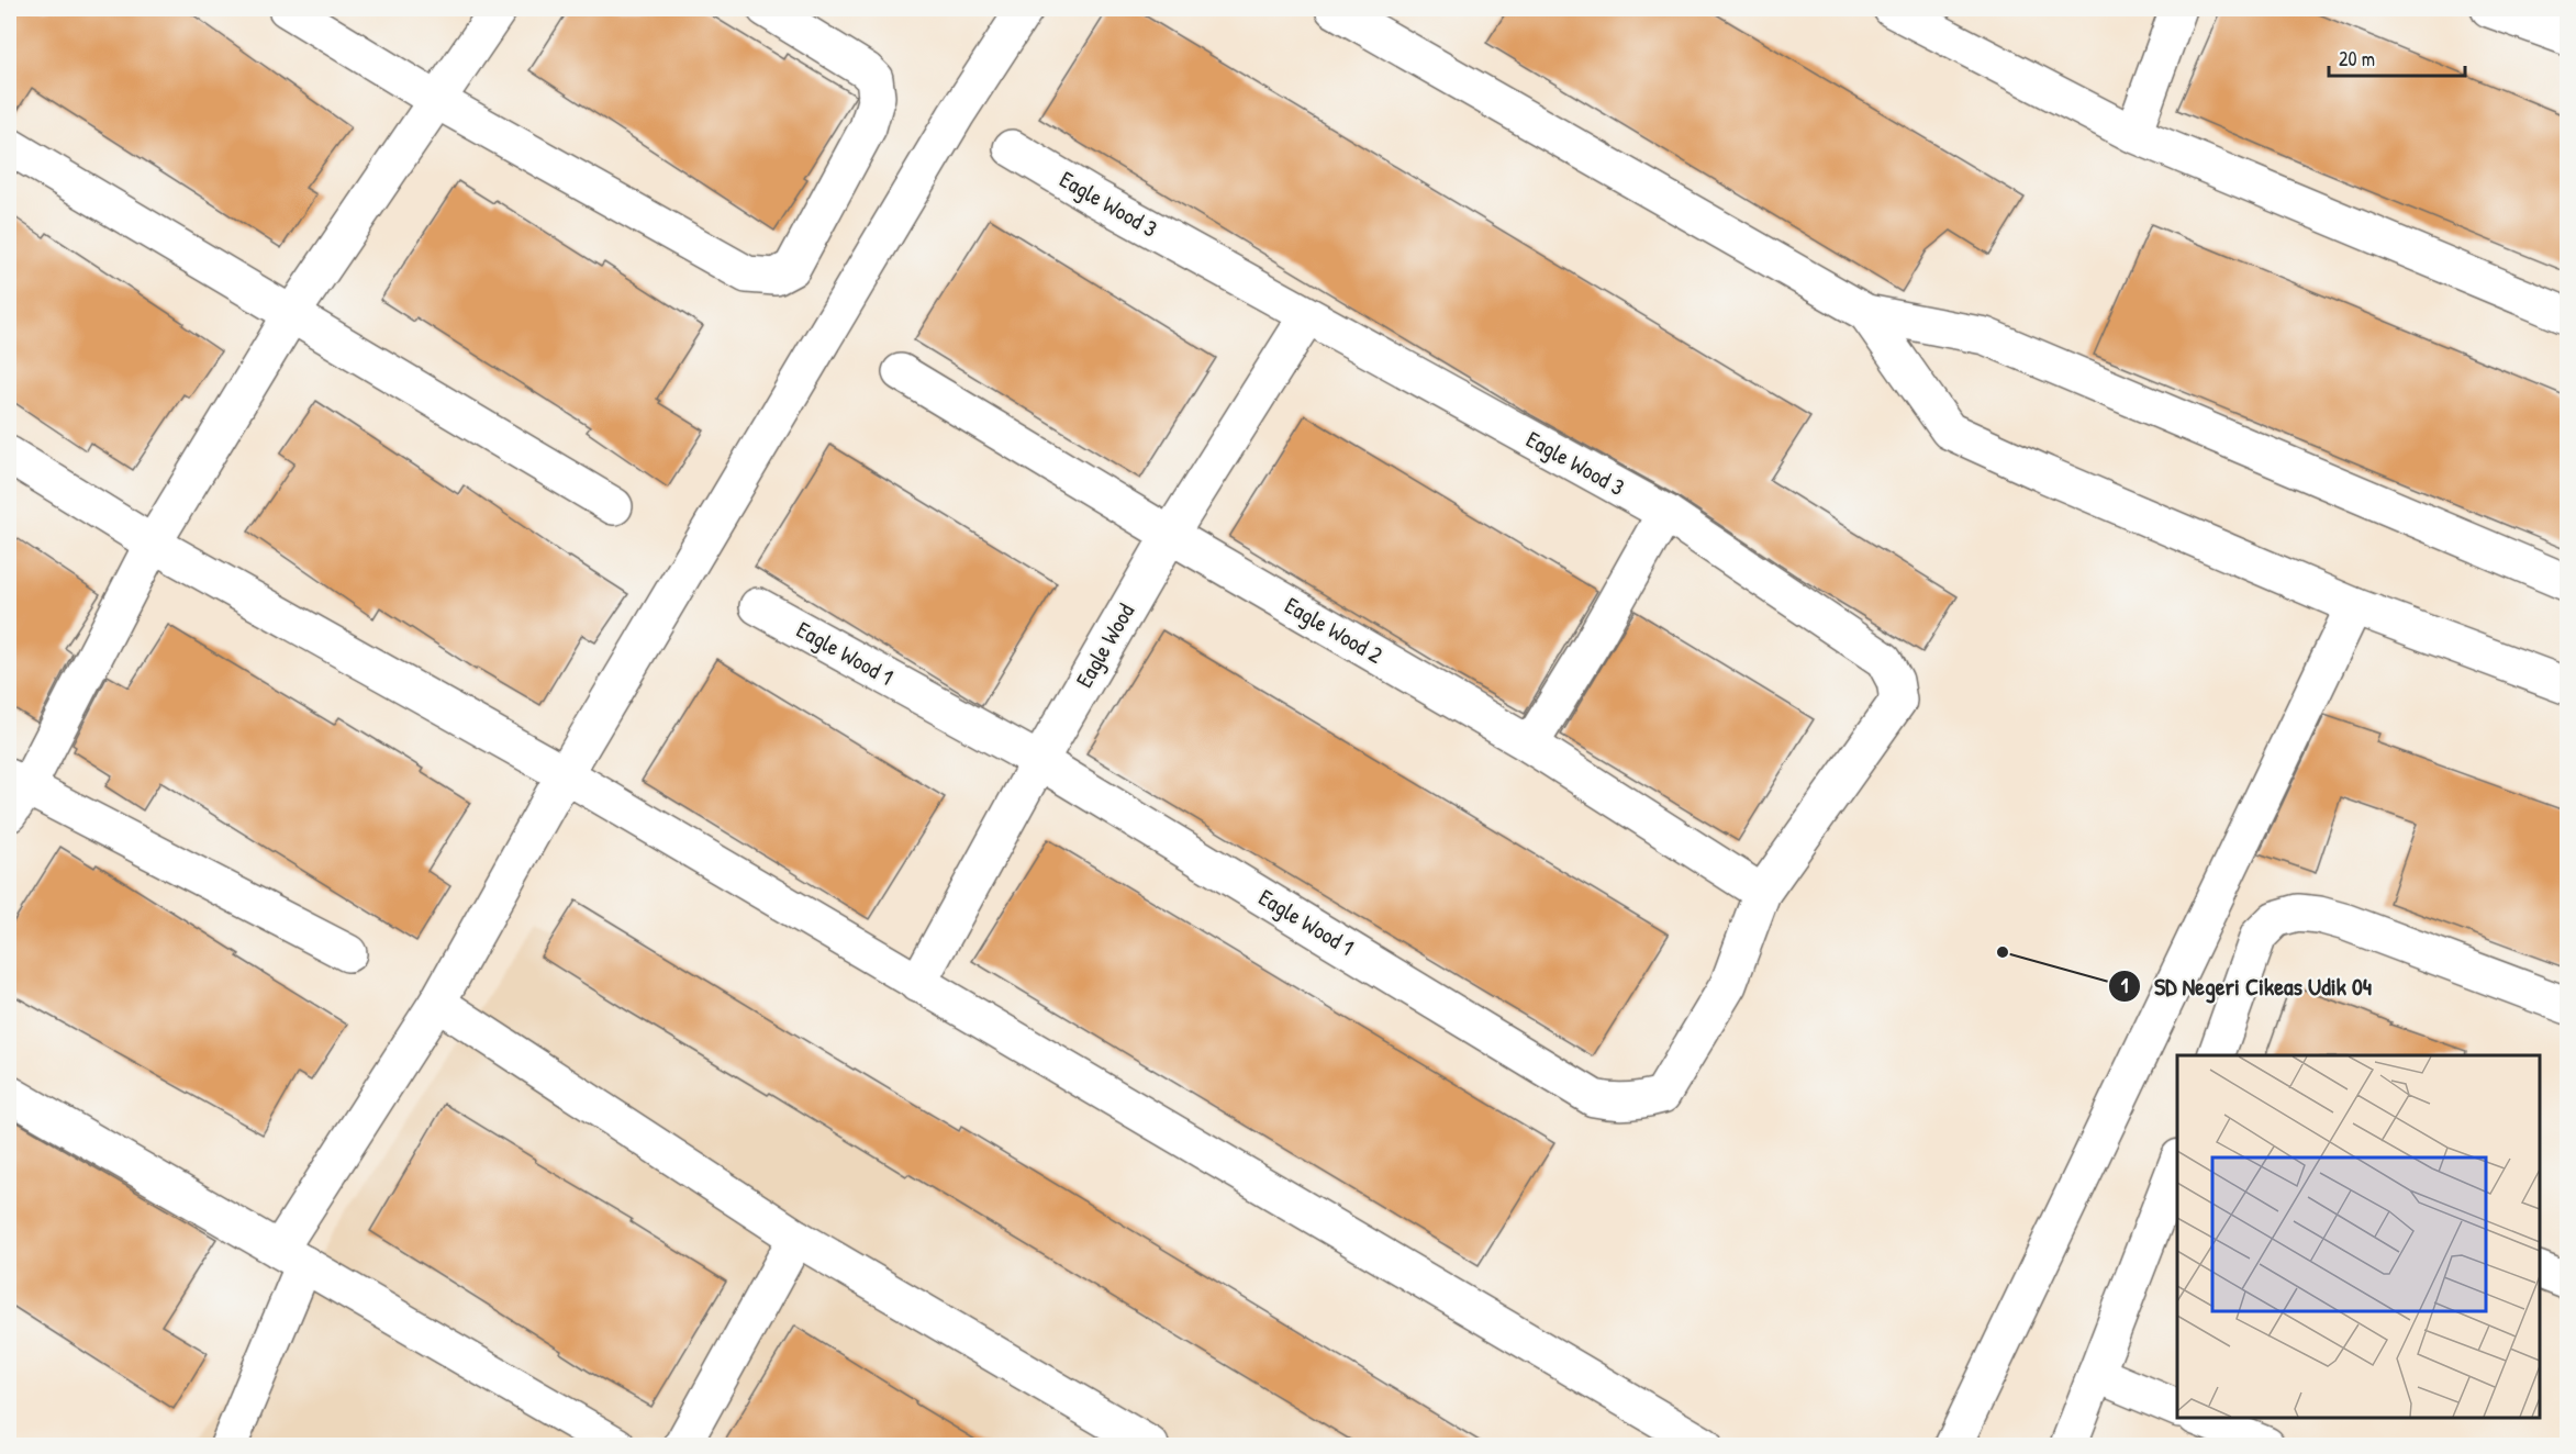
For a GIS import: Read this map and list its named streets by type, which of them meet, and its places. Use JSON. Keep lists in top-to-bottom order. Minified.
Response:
{"streets":{"street":["Eagle Wood 3","Eagle Wood 2","Eagle Wood","Eagle Wood 1"]},"crossings":[["Eagle Wood 3","Eagle Wood 2"],["Eagle Wood 3","Eagle Wood"],["Eagle Wood 3","Eagle Wood 1"],["Eagle Wood 2","Eagle Wood"],["Eagle Wood 2","Eagle Wood 1"],["Eagle Wood","Eagle Wood 1"]],"places":["SD Negeri Cikeas Udik 04"],"scale_bar":"20 m"}
